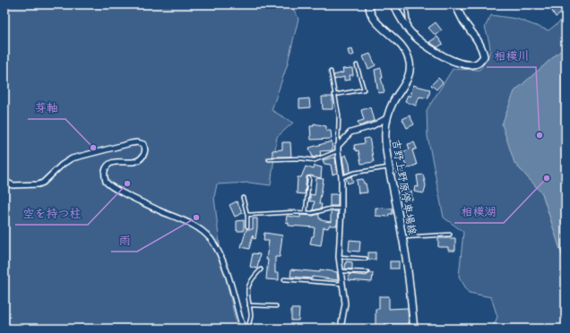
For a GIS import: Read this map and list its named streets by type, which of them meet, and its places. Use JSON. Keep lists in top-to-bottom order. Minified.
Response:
{"streets":{"main road":["吉野上野原停車場線"]},"places":["相模川","芽軸","相模湖","空を持つ柱","雨"]}
